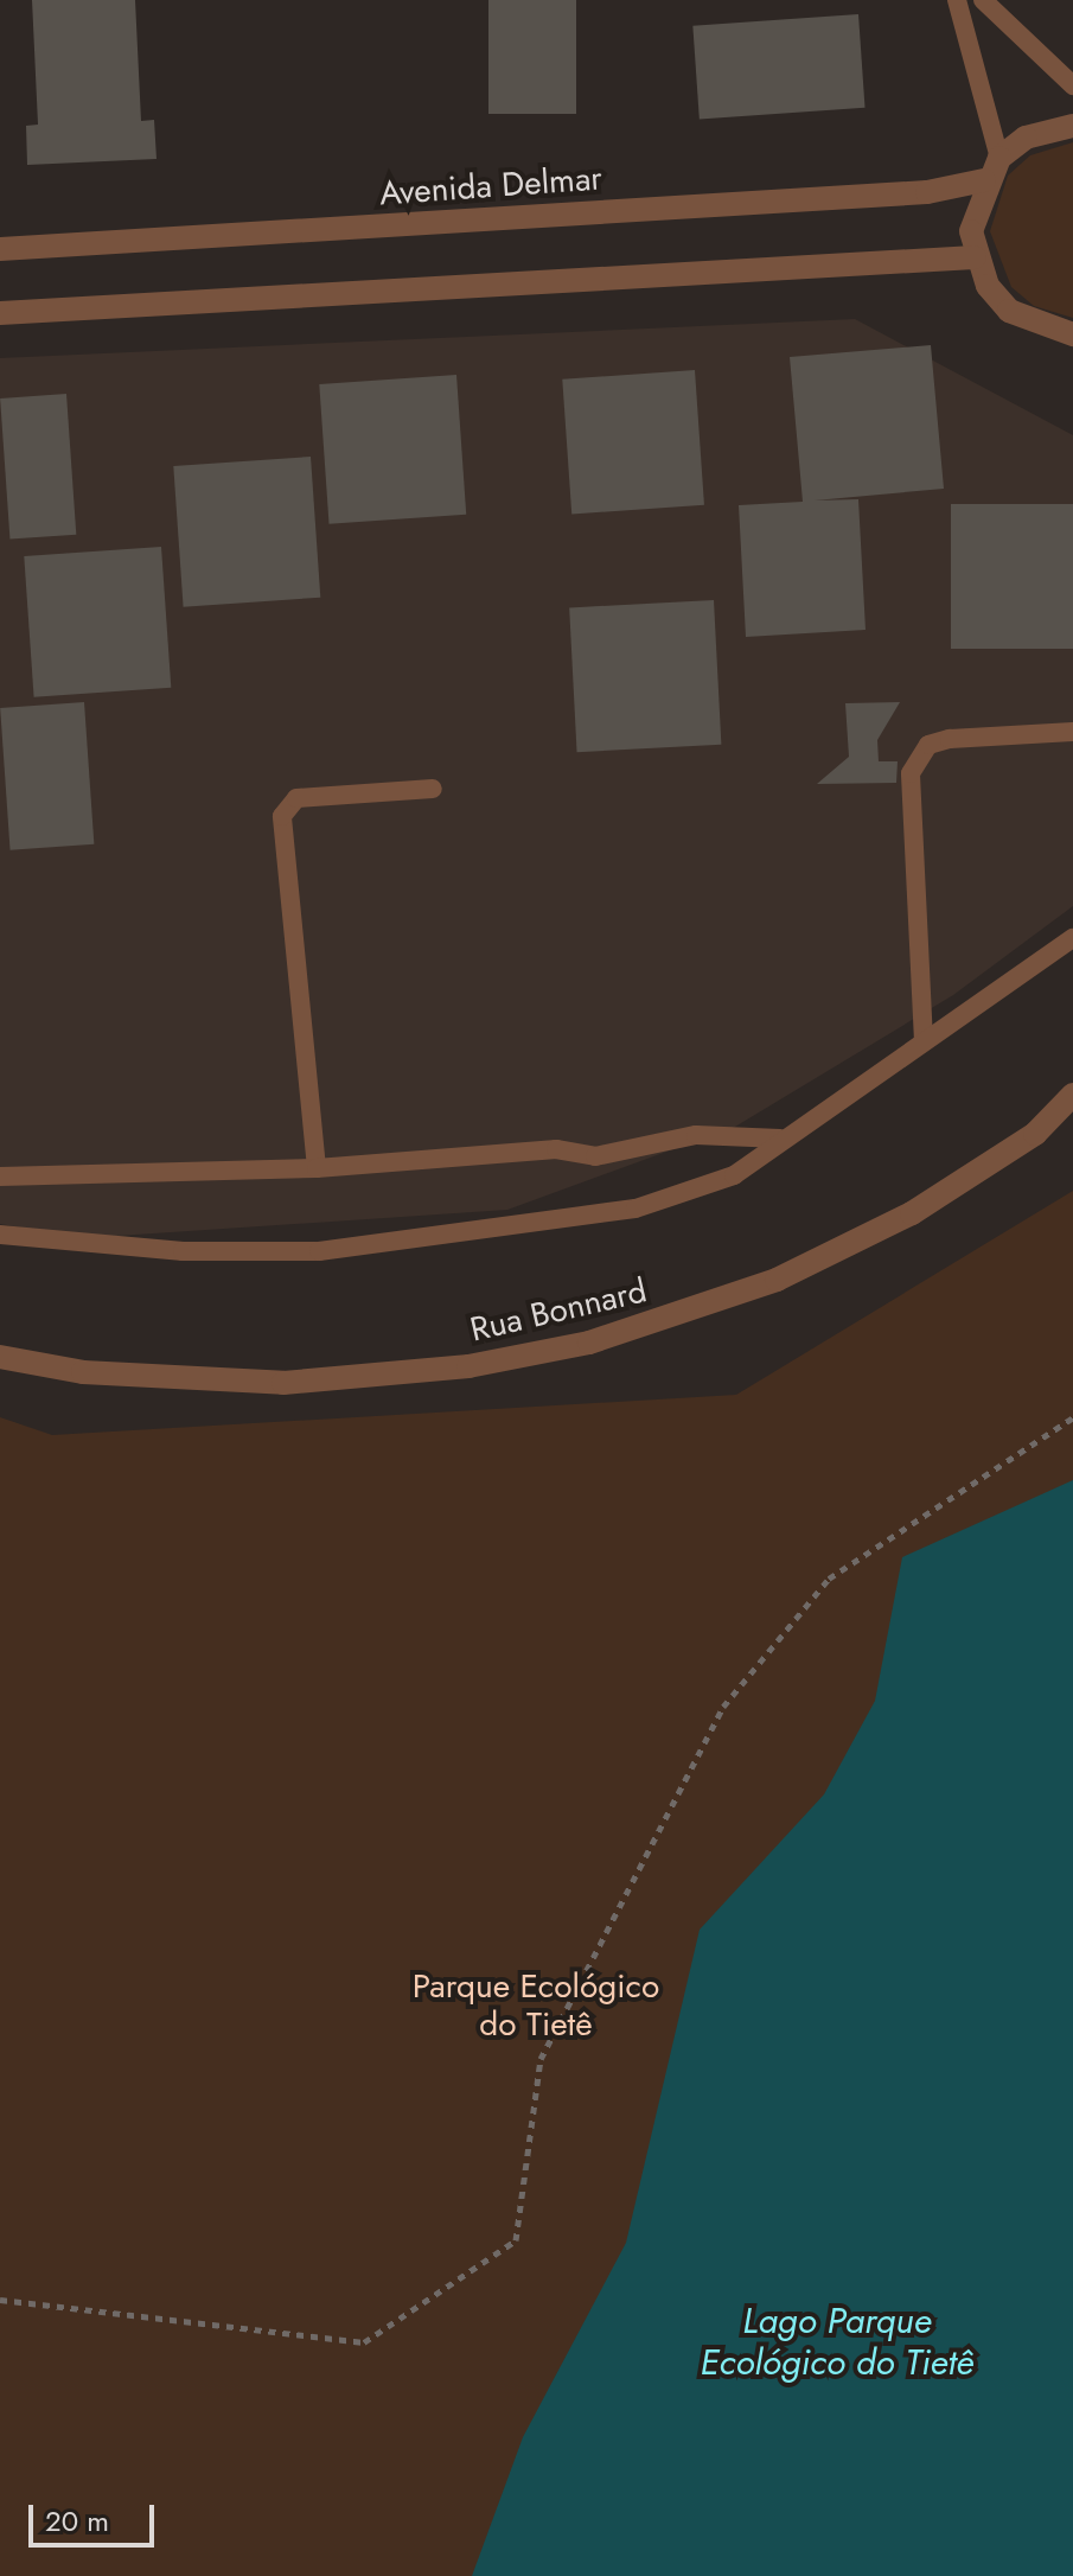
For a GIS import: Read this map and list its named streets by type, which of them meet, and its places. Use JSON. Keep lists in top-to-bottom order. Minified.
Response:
{"streets":{"street":["Avenida Delmar","Rua Bonnard"]},"water":["Lago Parque Ecológico do Tietê"],"parks":["Parque Ecológico do Tietê"],"scale_bar":"20 m"}
